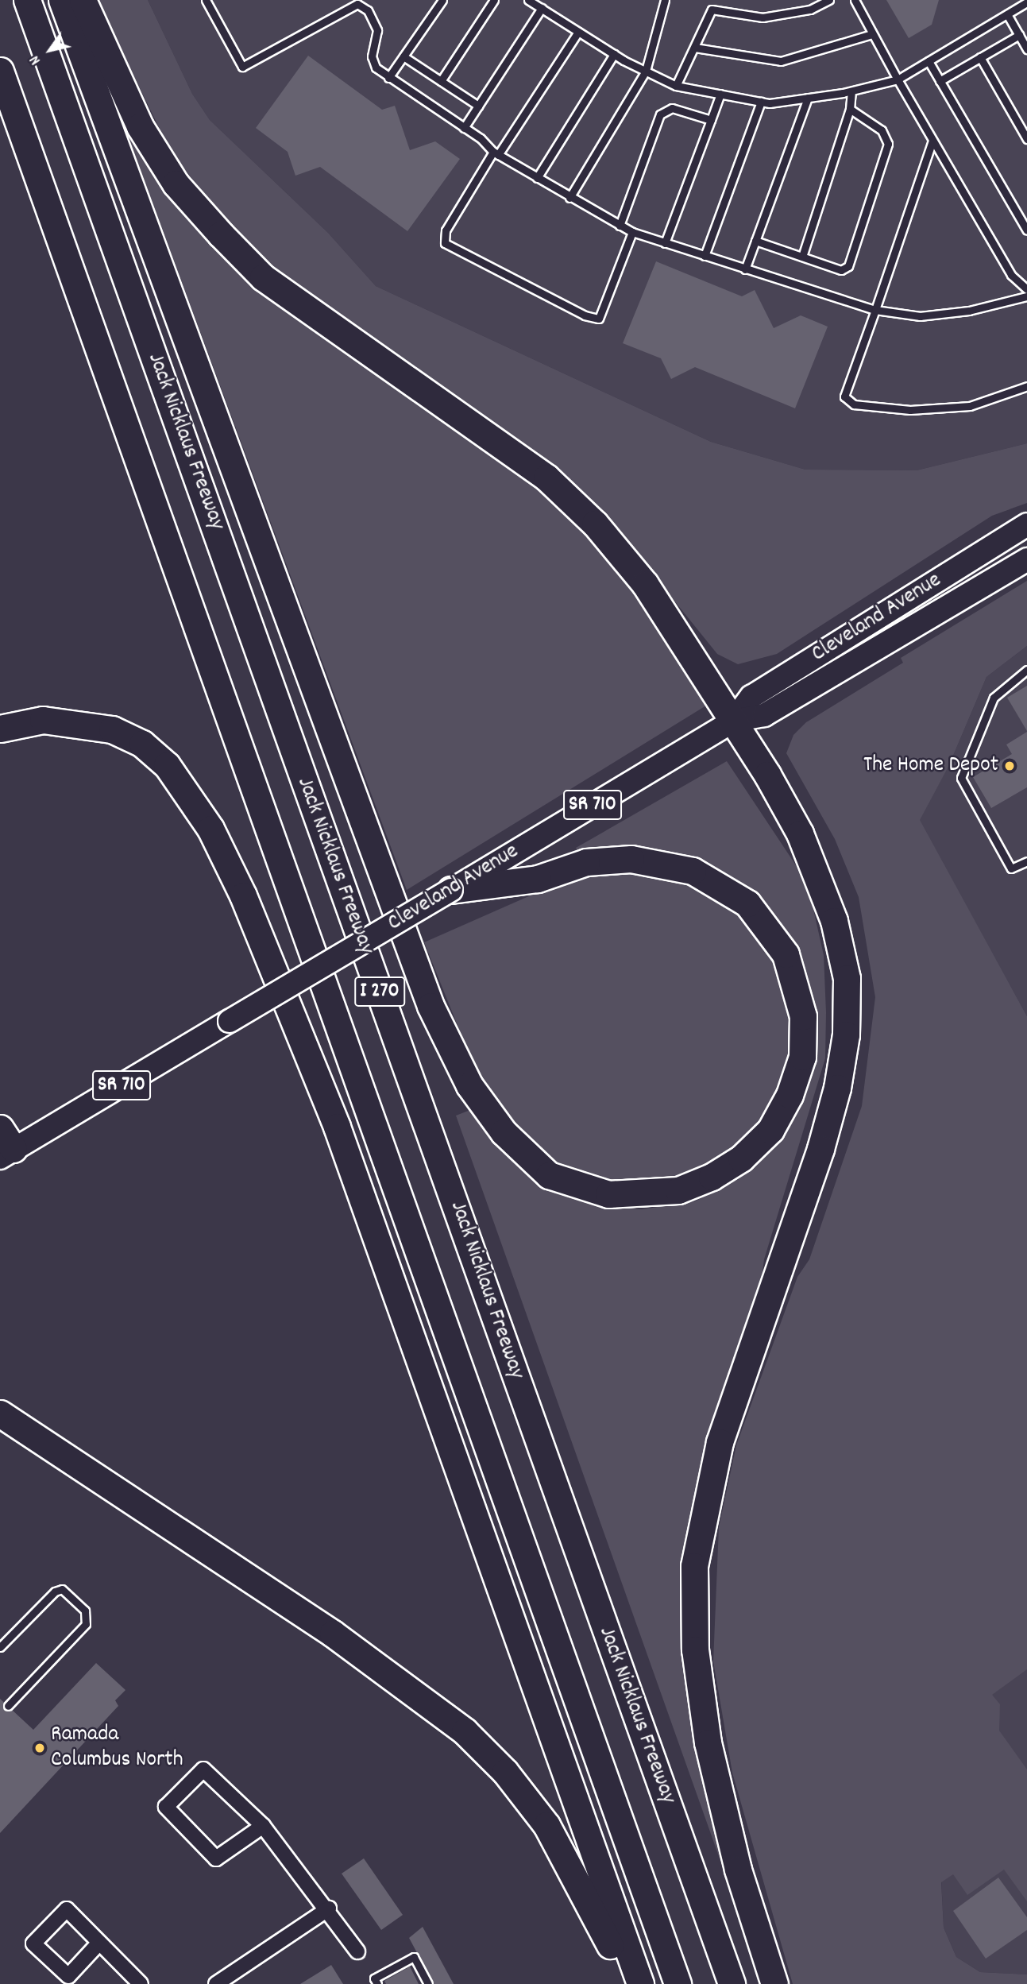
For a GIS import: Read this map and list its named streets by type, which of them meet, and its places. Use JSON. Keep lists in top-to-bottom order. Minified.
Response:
{"streets":{"highway":["Jack Nicklaus Freeway","I 270"],"main road":["Cleveland Avenue","SR 710"]},"places":["The Home Depot","Ramada Columbus North"],"north":"bottom left"}
